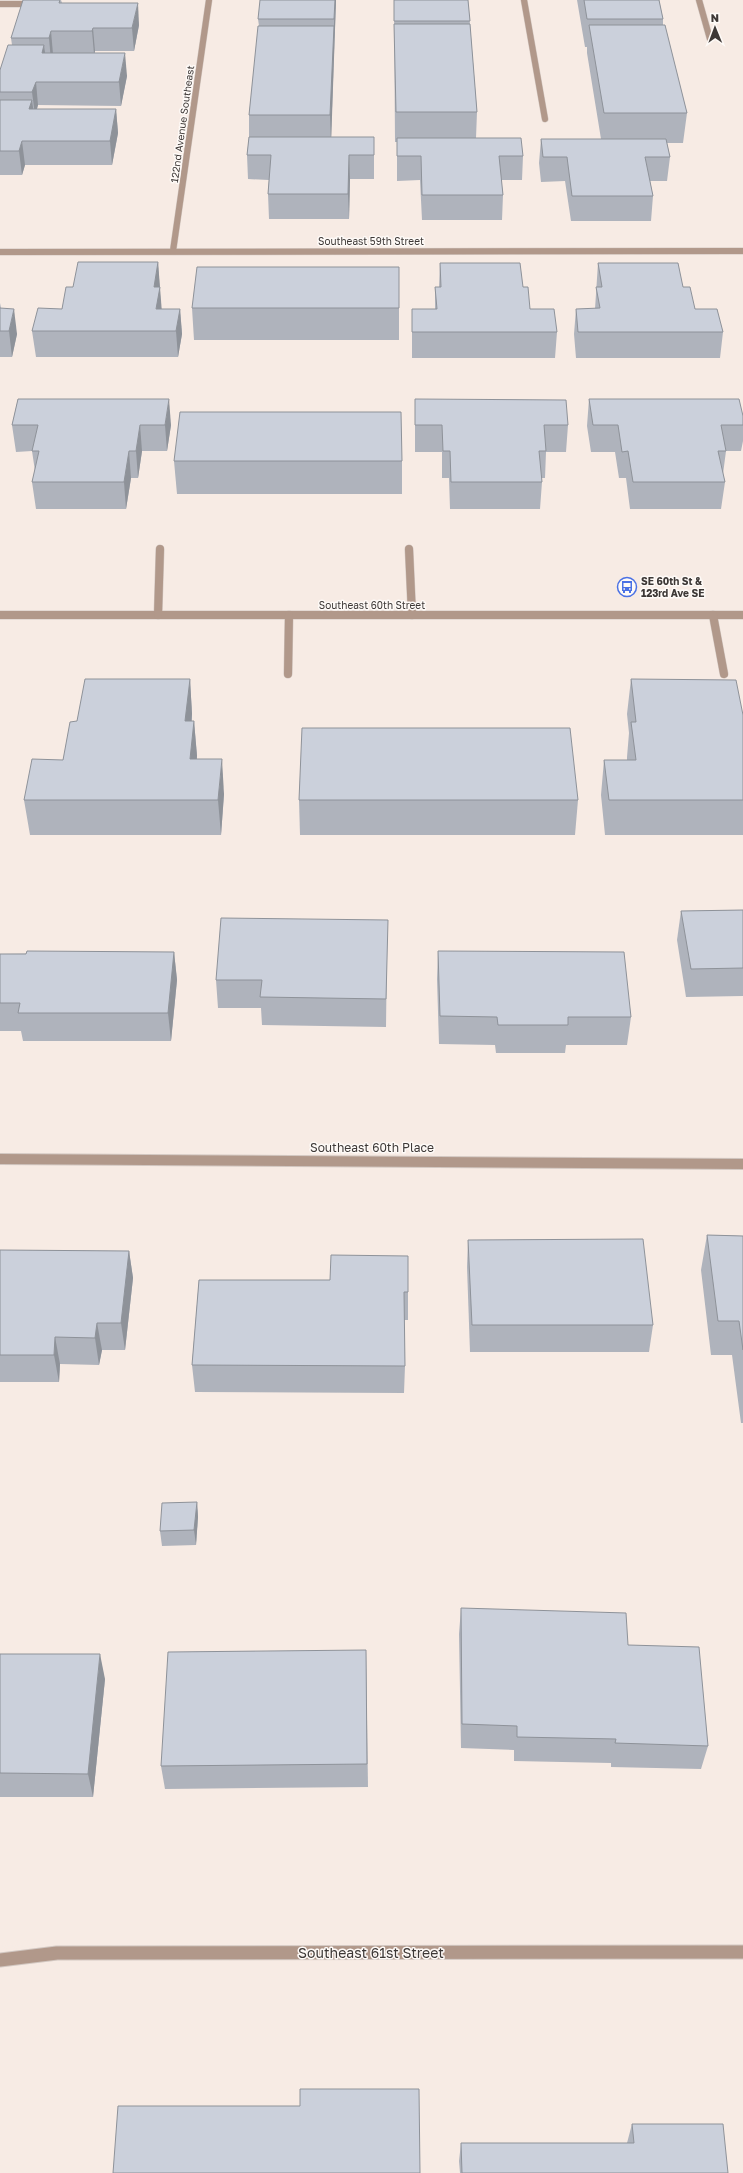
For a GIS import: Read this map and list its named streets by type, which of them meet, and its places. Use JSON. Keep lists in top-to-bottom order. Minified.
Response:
{"streets":{"street":["122nd Avenue Southeast","Southeast 59th Street","Southeast 60th Street","Southeast 60th Place","Southeast 61st Street"]},"crossings":[["122nd Avenue Southeast","Southeast 59th Street"]],"places":{"bus stop":["SE 60th St & 123rd Ave SE"]},"north":"top"}
